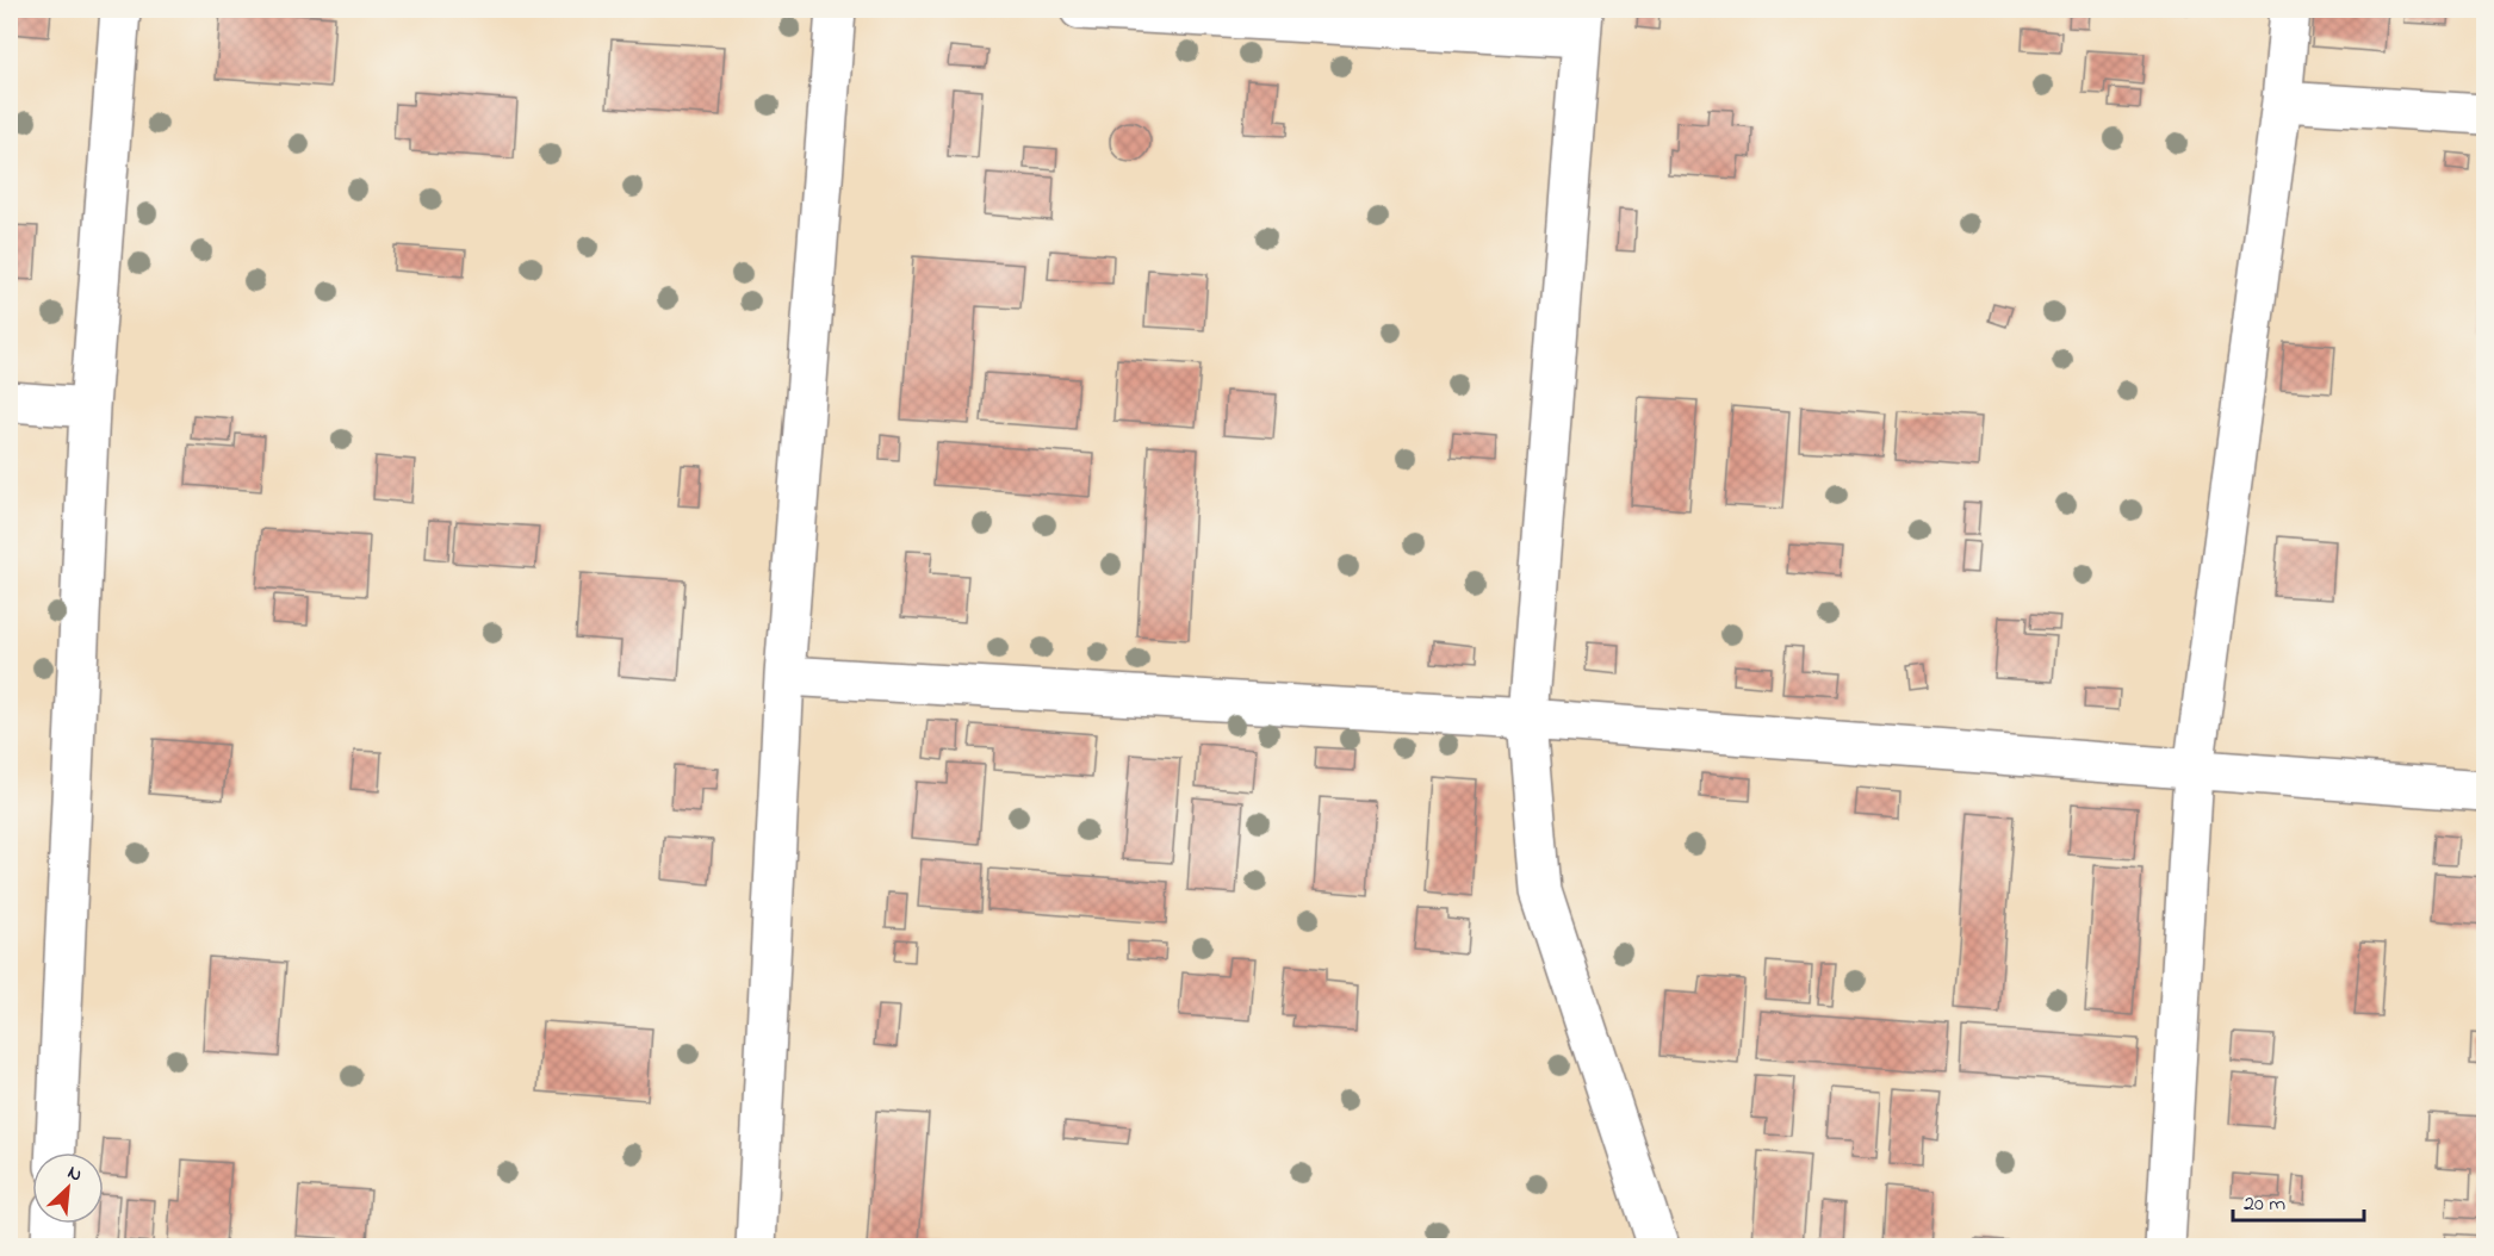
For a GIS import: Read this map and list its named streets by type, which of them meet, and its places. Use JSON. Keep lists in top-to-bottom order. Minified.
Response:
{"scale_bar":"20 m","north":"top right"}
